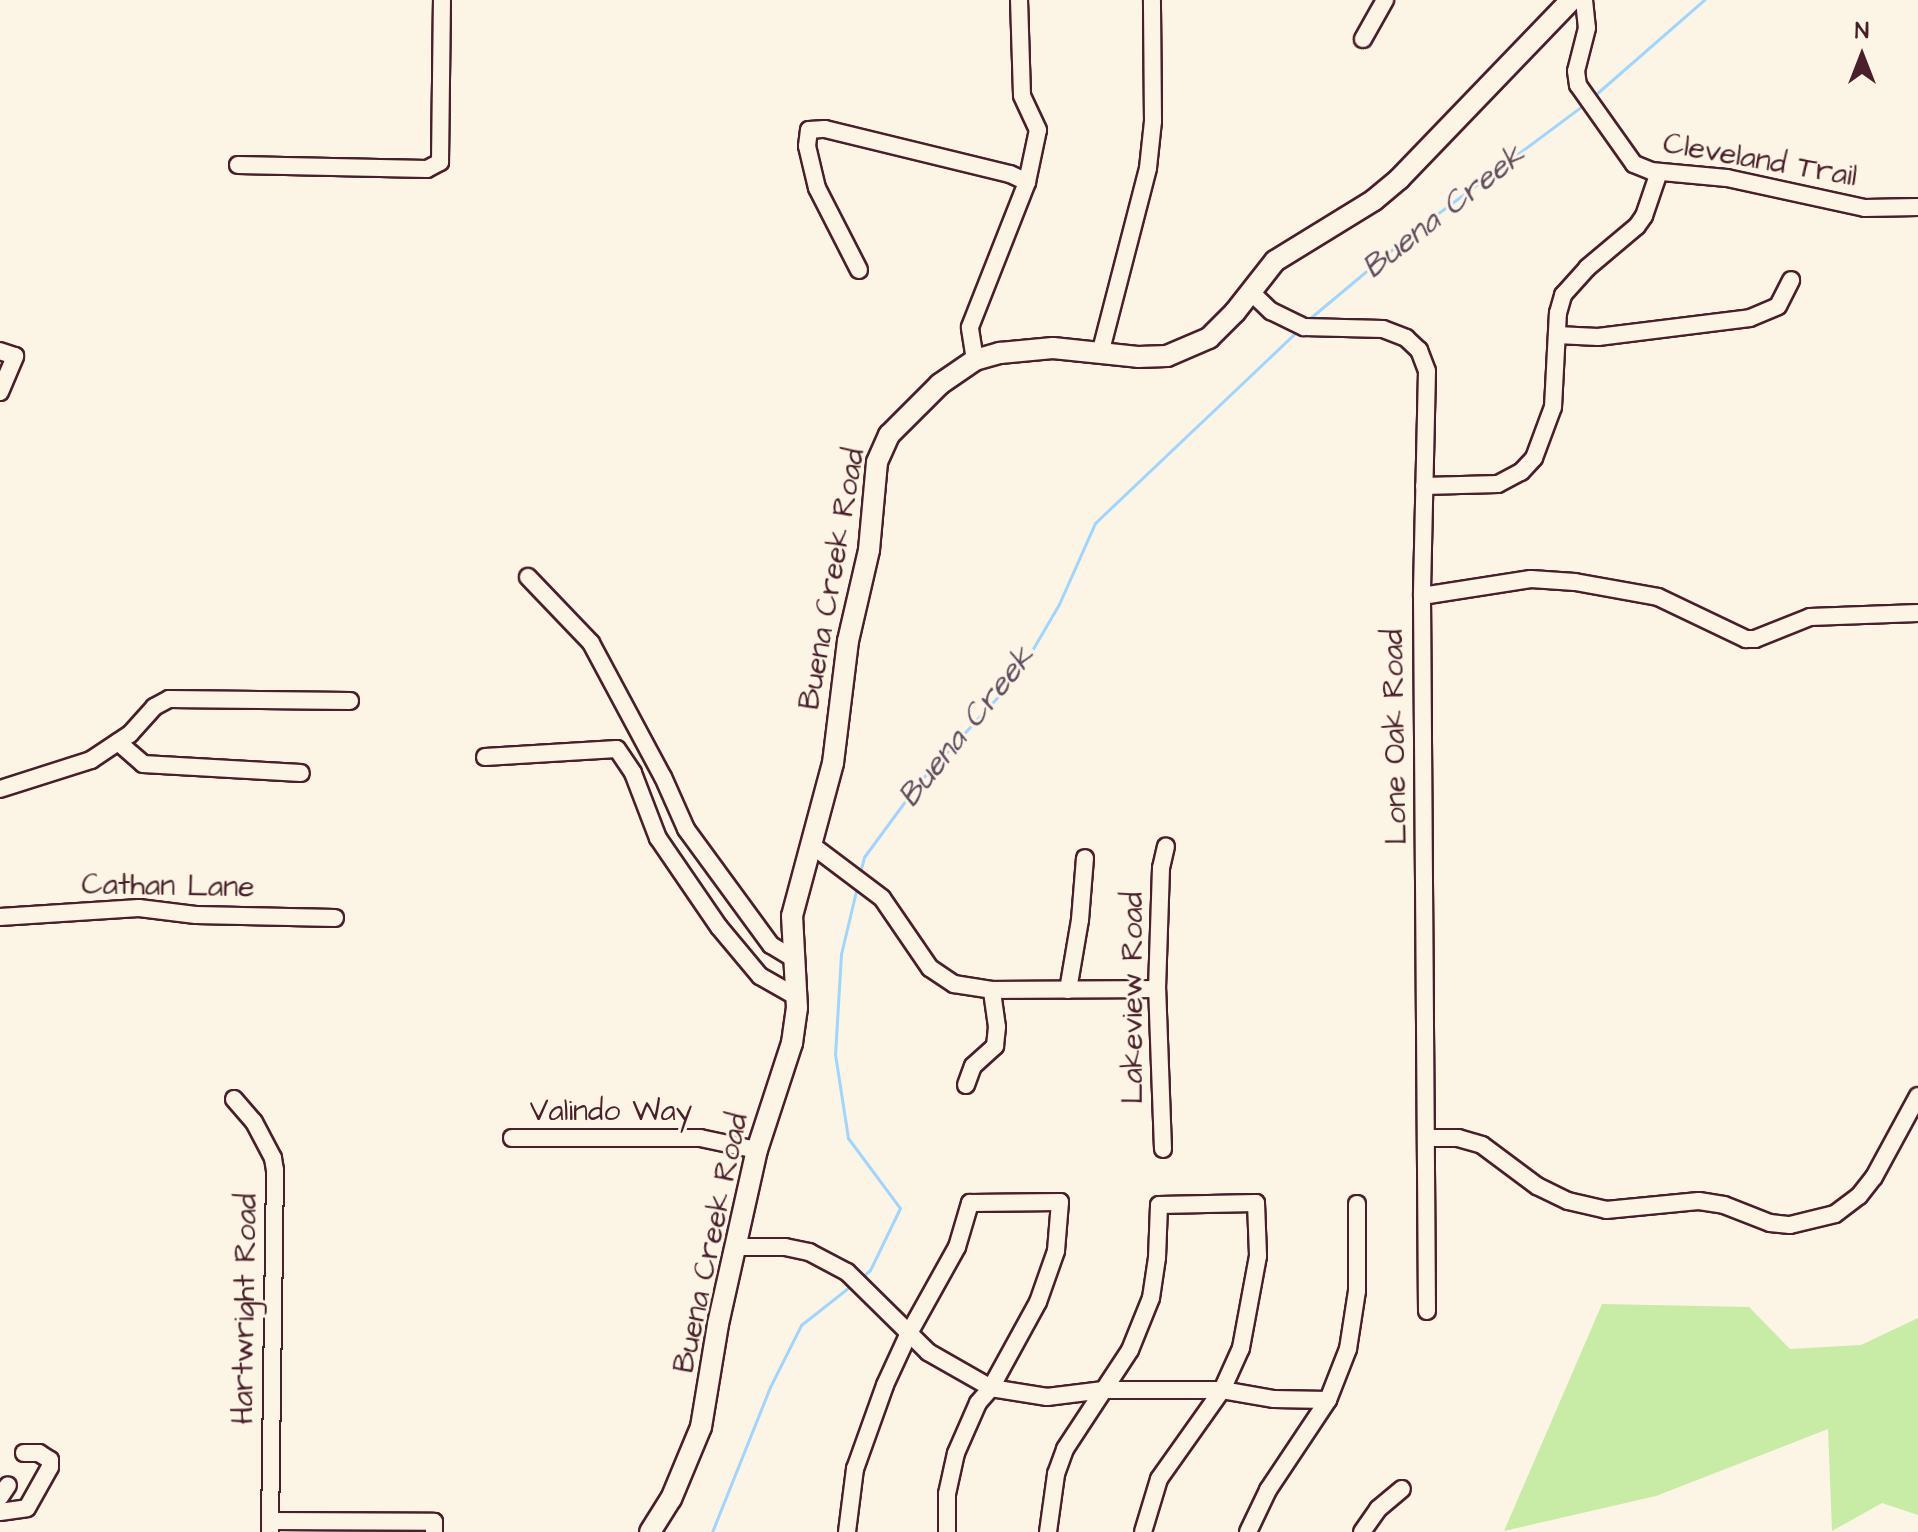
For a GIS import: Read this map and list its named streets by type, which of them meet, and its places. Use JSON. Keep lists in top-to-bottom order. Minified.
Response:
{"streets":{"main road":["Buena Creek Road"],"street":["Cleveland Trail","Lone Oak Road","Cathan Lane","Lakeview Road","Valindo Way","Hartwright Road"]},"crossings":[["Buena Creek Road","Lone Oak Road"],["Buena Creek Road","Valindo Way"]],"water":["Buena Creek"],"north":"top"}
